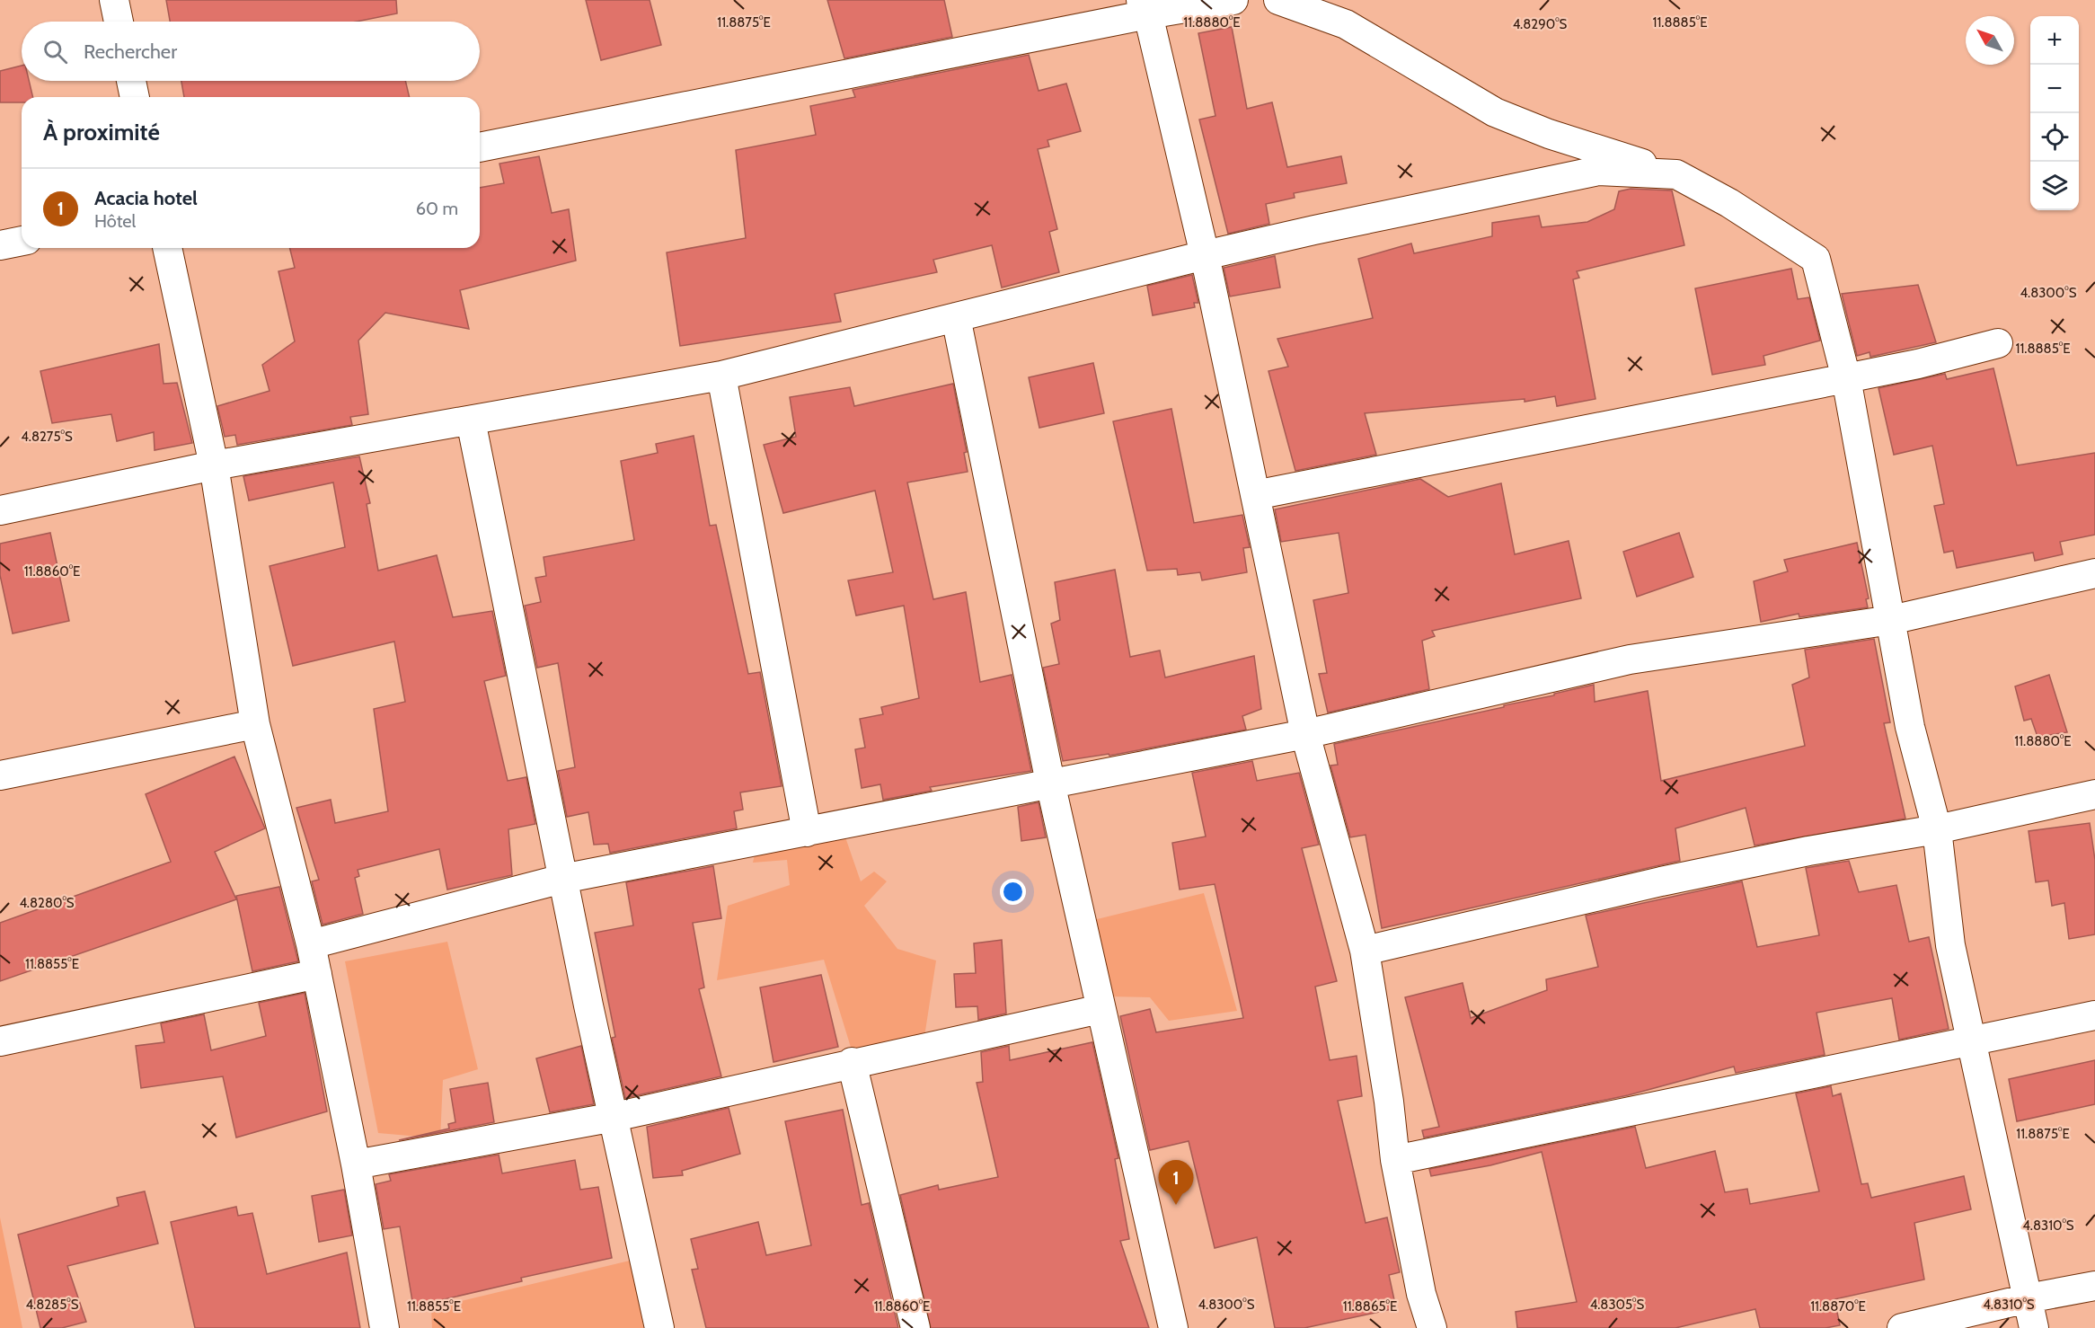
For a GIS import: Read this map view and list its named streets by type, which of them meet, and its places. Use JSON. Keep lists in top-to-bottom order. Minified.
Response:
{"north":"top left","page":{"map_buttons":["+","−"],"search":"Rechercher","heading":"À proximité","list":[{"mark":"1","name":"Acacia hotel","note":"Hôtel","value":"60 m"}],"pins":"1"},"coordinates":["11.8885°E","11.8875°E","11.8880°E","4.8290°S","4.8300°S","4.8275°S","11.8860°E","4.8280°S","11.8855°E","4.8310°S","4.8285°S","4.8305°S","11.8865°E","11.8870°E"]}
